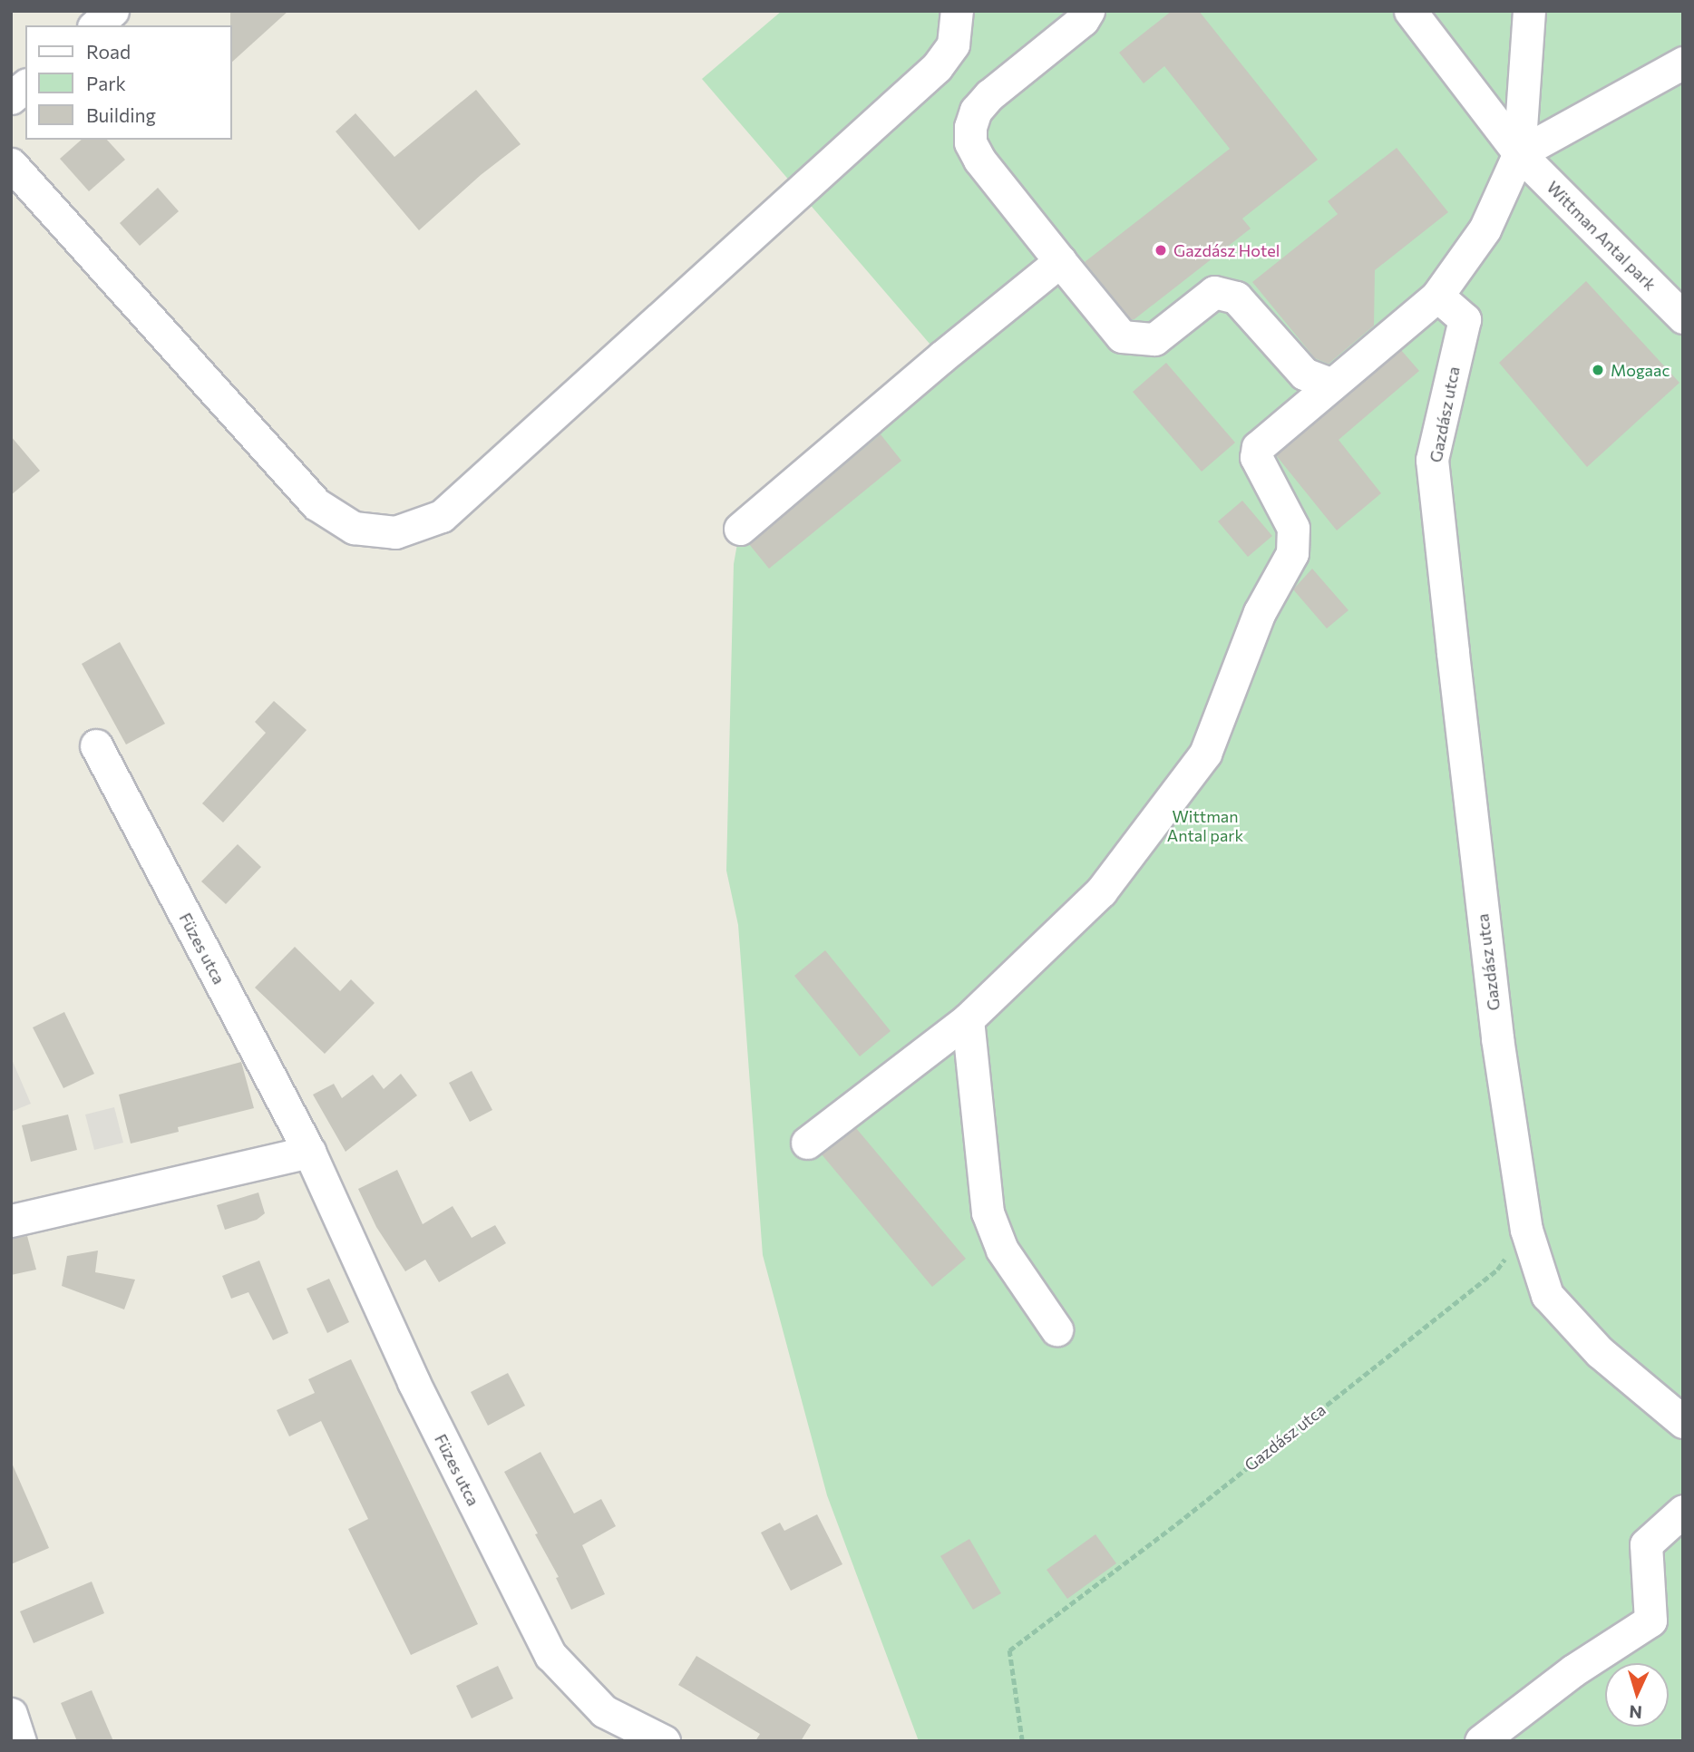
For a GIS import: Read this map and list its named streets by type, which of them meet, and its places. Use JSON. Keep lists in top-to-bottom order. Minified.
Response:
{"streets":{"street":["Wittman Antal park","Gazdász utca","Füzes utca"]},"parks":["Wittman Antal park"],"places":["Gazdász Hotel","Mogaac"],"legend":["Road","Park","Building"],"north":"bottom"}
